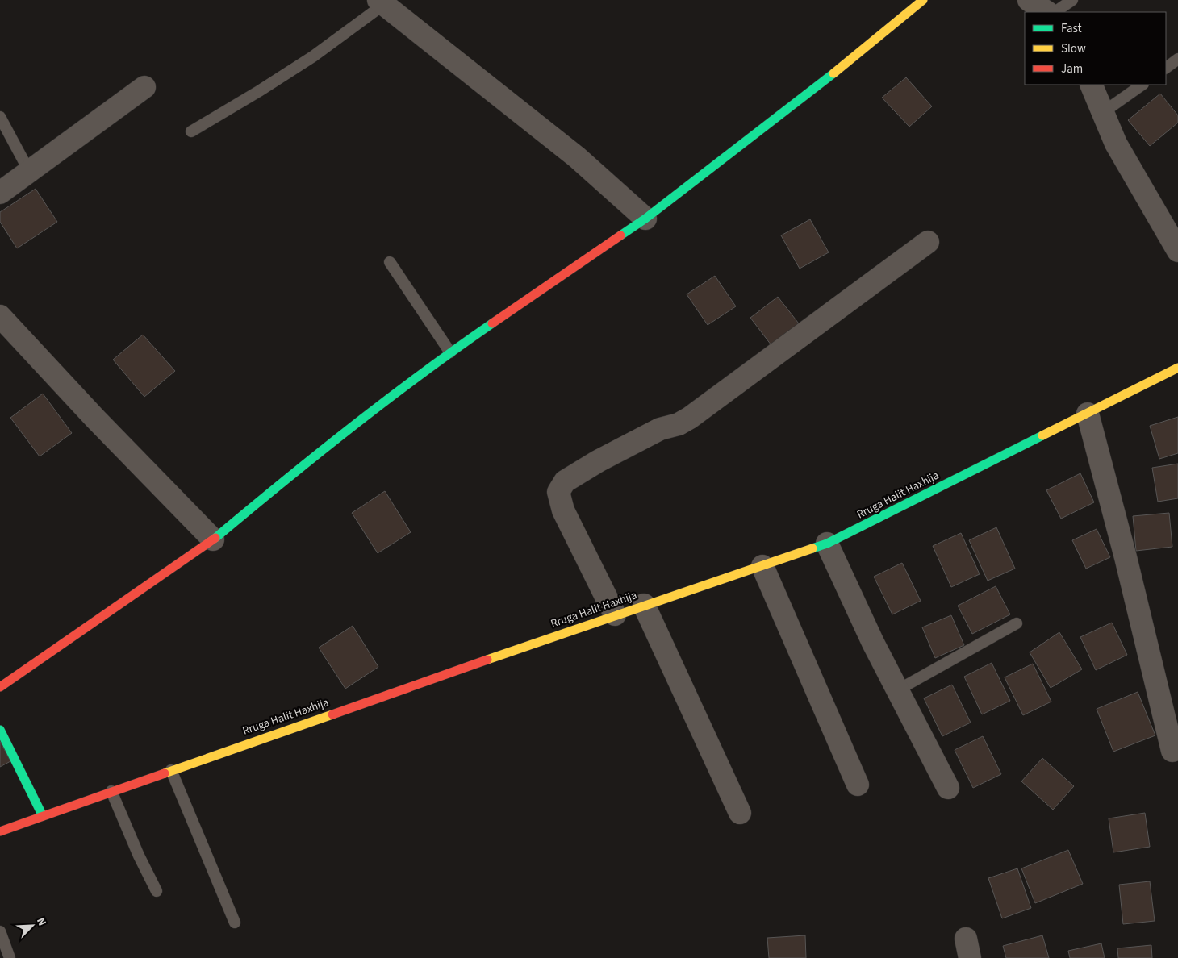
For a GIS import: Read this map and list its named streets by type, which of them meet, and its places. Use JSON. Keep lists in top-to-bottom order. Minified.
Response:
{"streets":{"street":["Rruga Halit Haxhija"]},"legend":["Fast","Slow","Jam"],"north":"top right"}
